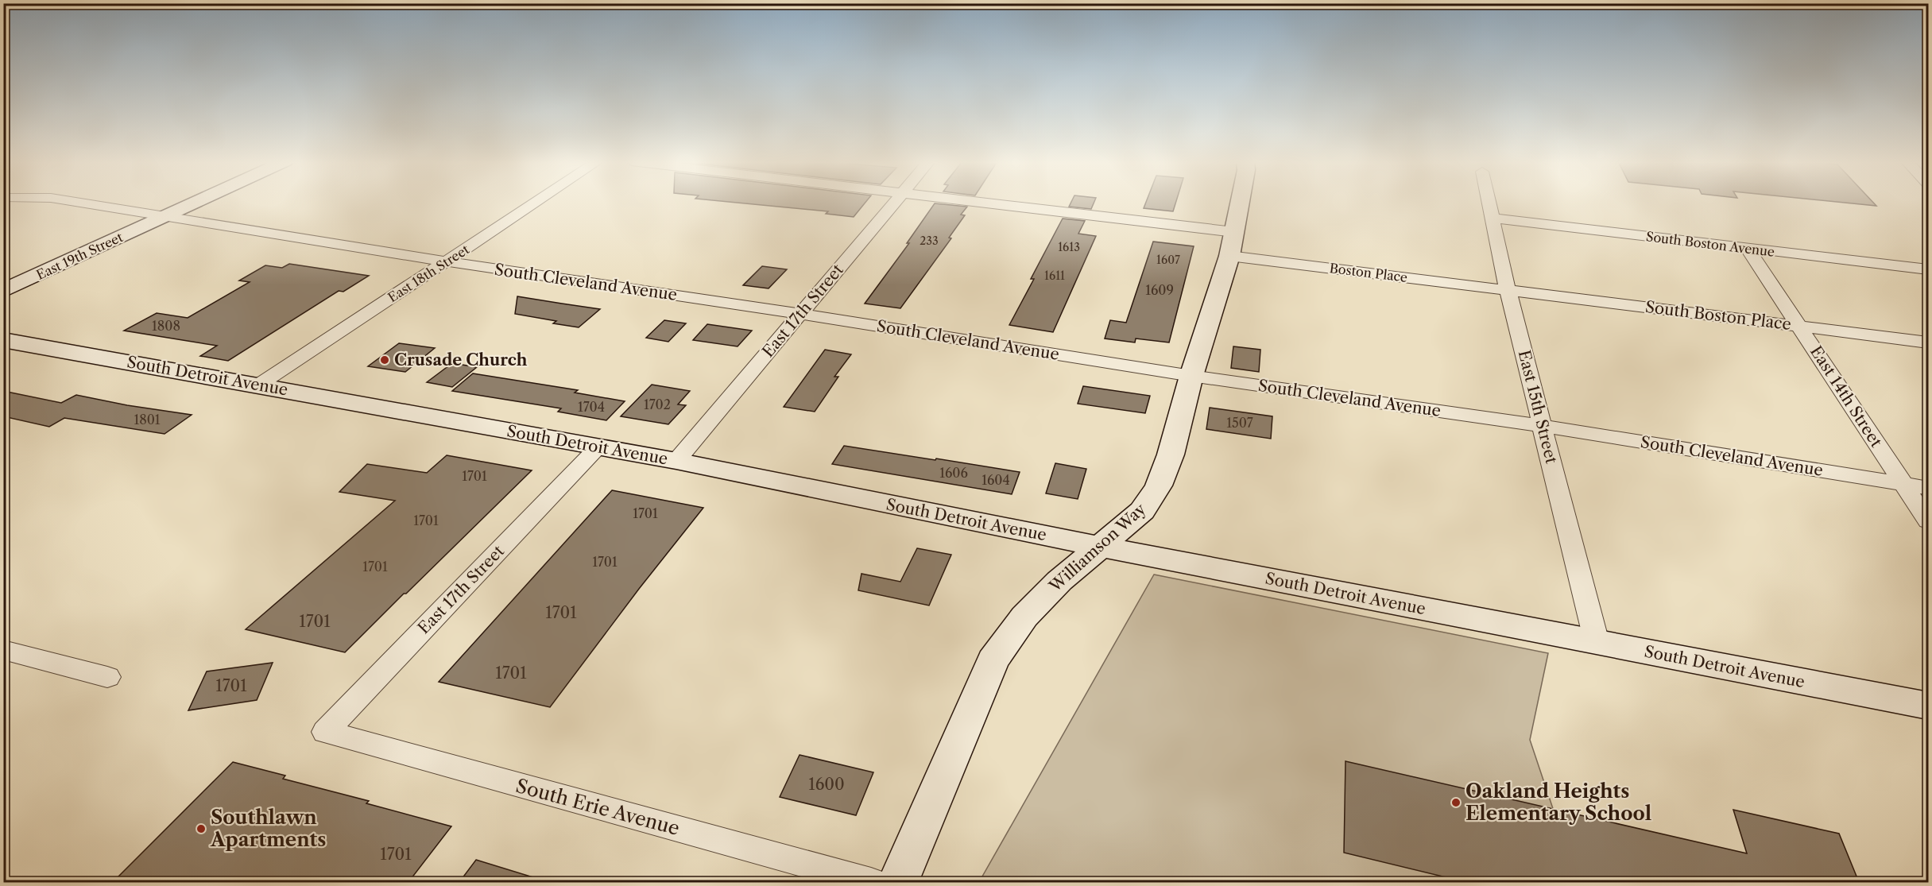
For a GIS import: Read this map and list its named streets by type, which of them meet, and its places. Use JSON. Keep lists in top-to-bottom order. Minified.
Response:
{"streets":{"street":["South Boston Avenue","East 19th Street","Boston Place","East 18th Street","South Cleveland Avenue","East 17th Street","South Boston Place","South Detroit Avenue","East 14th Street","East 15th Street","Williamson Way","South Erie Avenue"]},"crossings":[["South Boston Avenue","East 14th Street"],["South Boston Avenue","East 15th Street"],["East 19th Street","South Cleveland Avenue"],["Boston Place","South Boston Place"],["Boston Place","East 15th Street"],["Boston Place","Williamson Way"],["East 18th Street","South Cleveland Avenue"],["East 18th Street","South Detroit Avenue"],["South Cleveland Avenue","East 17th Street"],["South Cleveland Avenue","East 14th Street"],["South Cleveland Avenue","East 15th Street"],["South Cleveland Avenue","Williamson Way"],["East 17th Street","South Detroit Avenue"],["East 17th Street","South Erie Avenue"],["South Boston Place","East 14th Street"],["South Boston Place","East 15th Street"],["South Detroit Avenue","East 15th Street"],["South Detroit Avenue","Williamson Way"]],"places":["Crusade Church","Oakland Heights Elementary School","Southlawn Apartments"],"house_numbers":["233","1613","1607","1611","1609","1808","1702","1704","1801","1507","1606","1701","1604","1701","1701","1701","1701","1701","1701","1701","1701","1600","1701"]}
